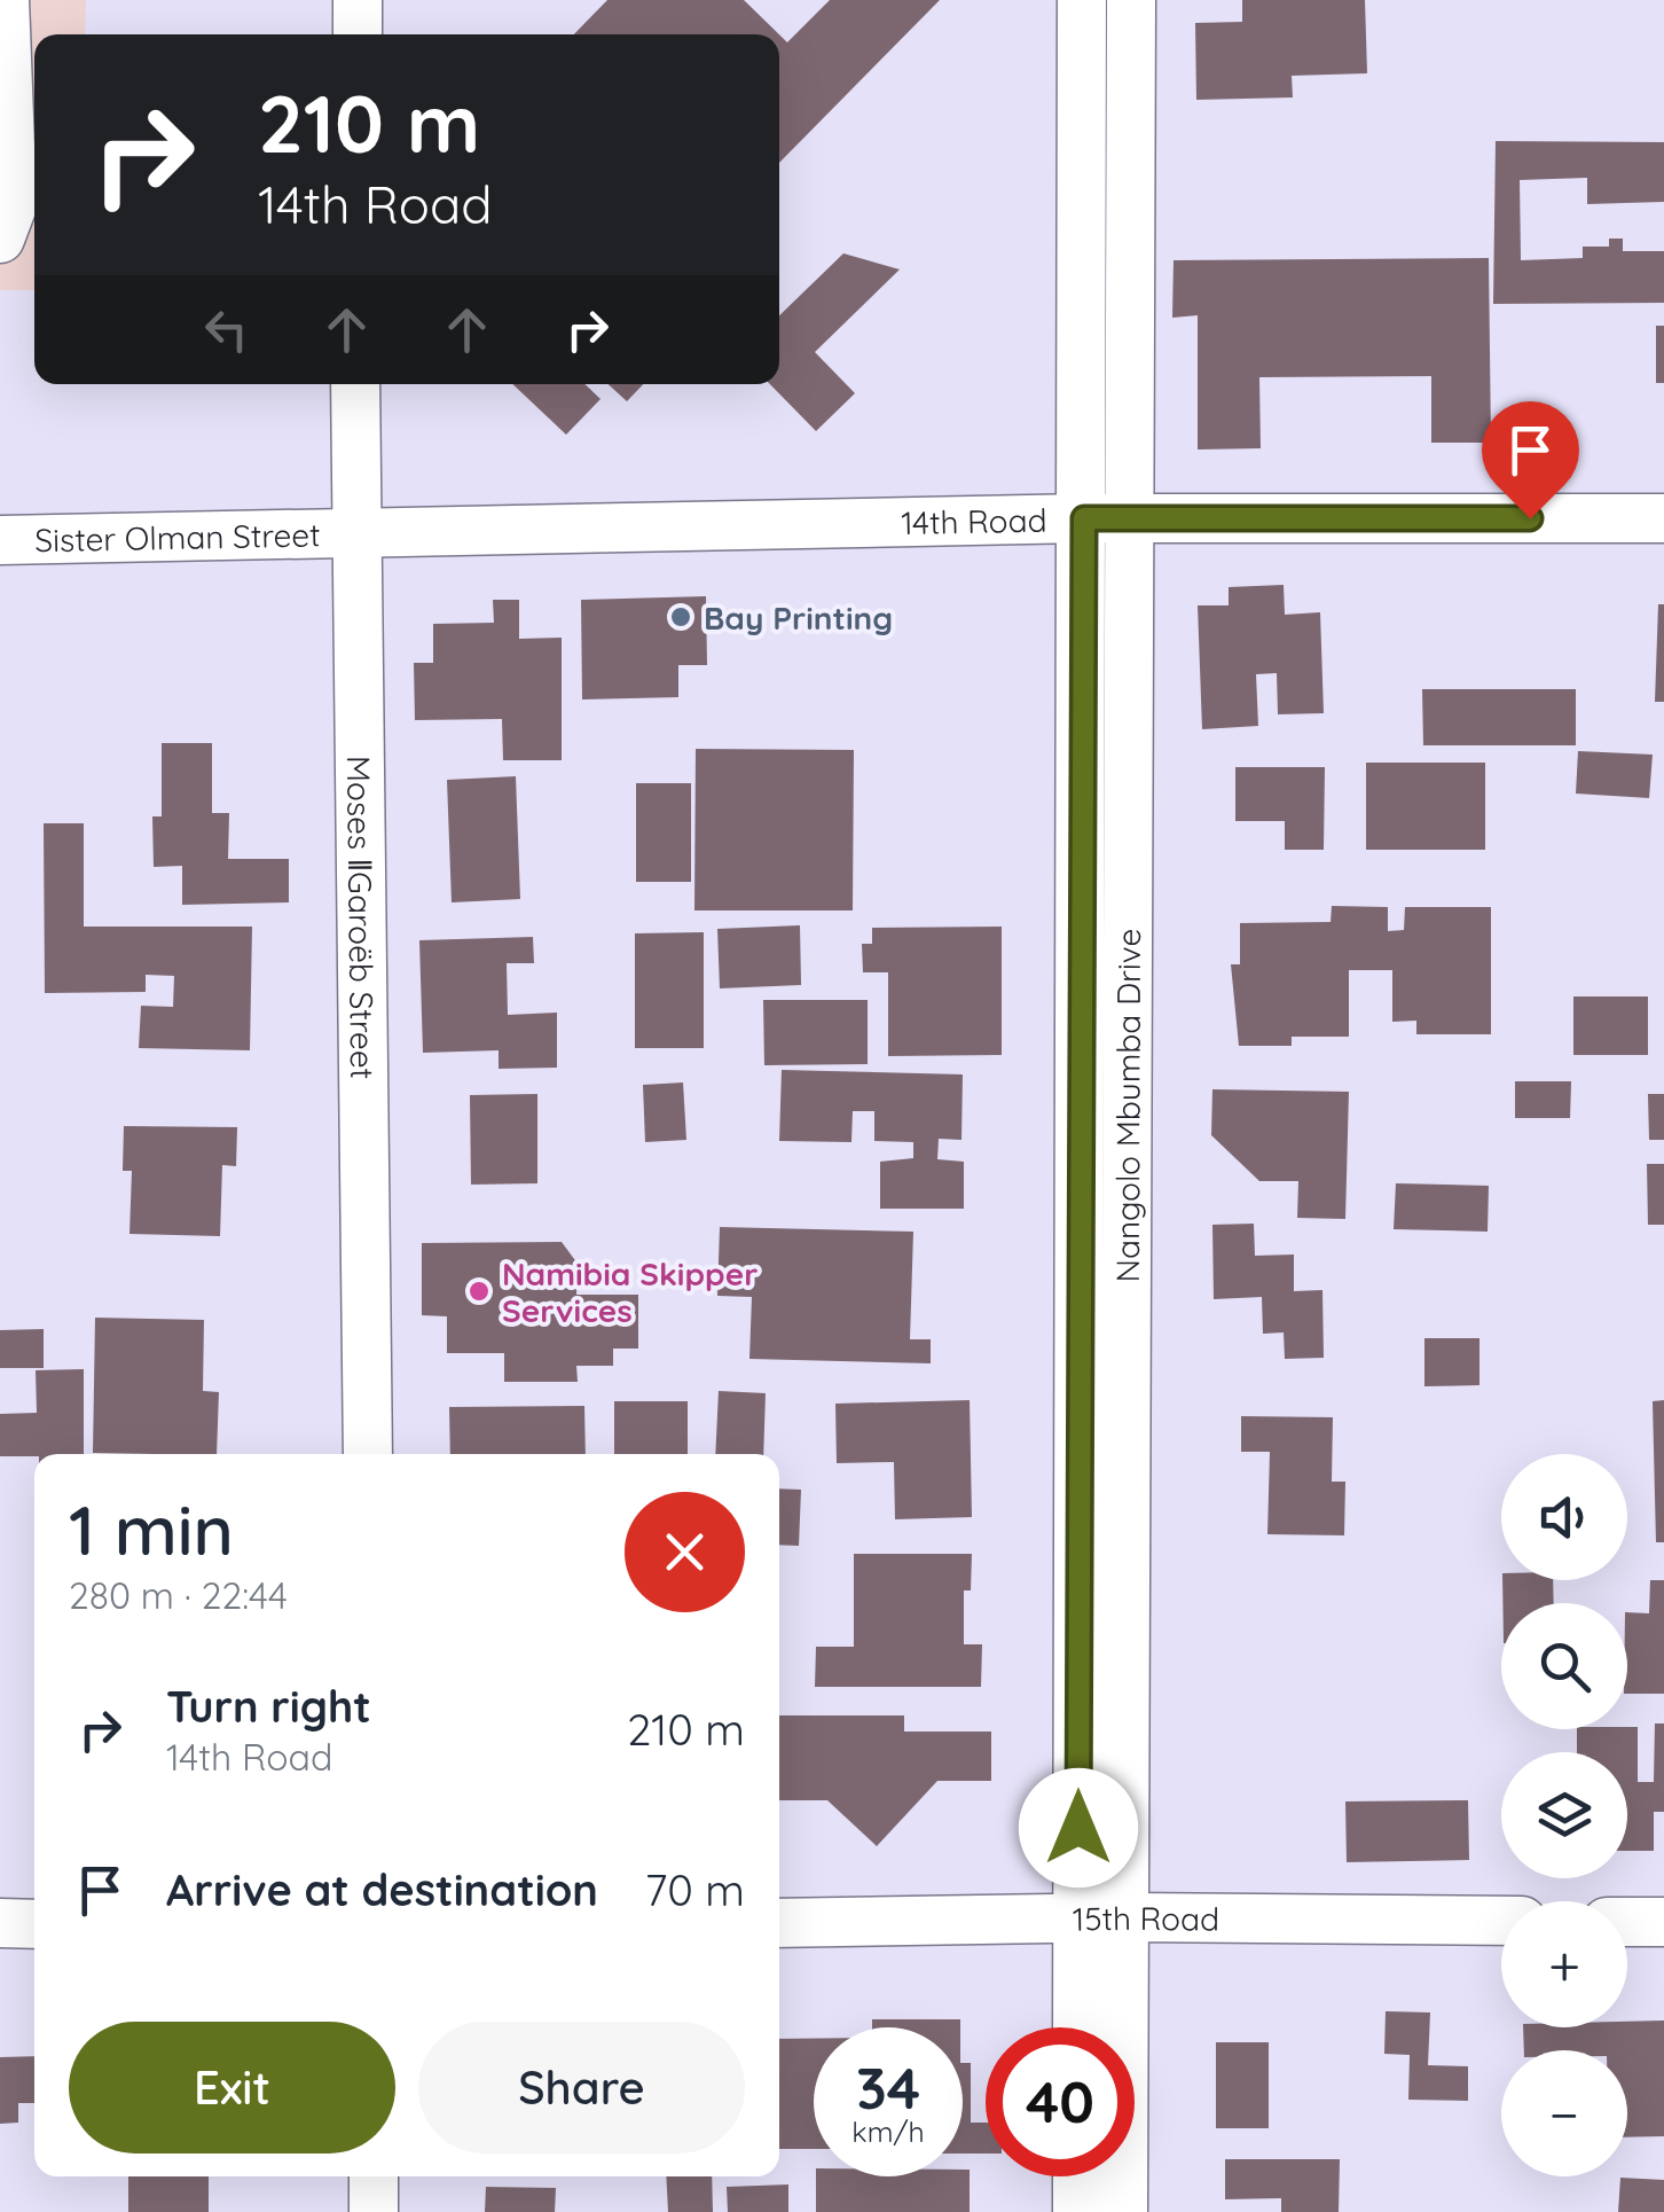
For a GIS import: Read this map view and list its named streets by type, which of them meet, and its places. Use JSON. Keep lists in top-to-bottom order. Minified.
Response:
{"streets":{"street":["14th Road","Sister Olman Street","Moses ǁGaroëb Street","Nangolo Mbumba Drive","15th Road"]},"crossings":[["14th Road","Sister Olman Street"],["14th Road","Moses ǁGaroëb Street"],["14th Road","Nangolo Mbumba Drive"],["Sister Olman Street","Moses ǁGaroëb Street"],["Nangolo Mbumba Drive","15th Road"]],"places":["Bay Printing","Namibia Skipper Services"],"page":{"turn":["210 m","14th Road"],"map_buttons":["+","−"],"heading":["1 min","280 m · 22:44"],"list":[{"name":"Turn right","note":"14th Road","value":"210 m"},{"name":"Arrive at destination","value":"70 m"}],"buttons":["Exit","Share"],"speed":"34 km/h","limit":"40"}}
